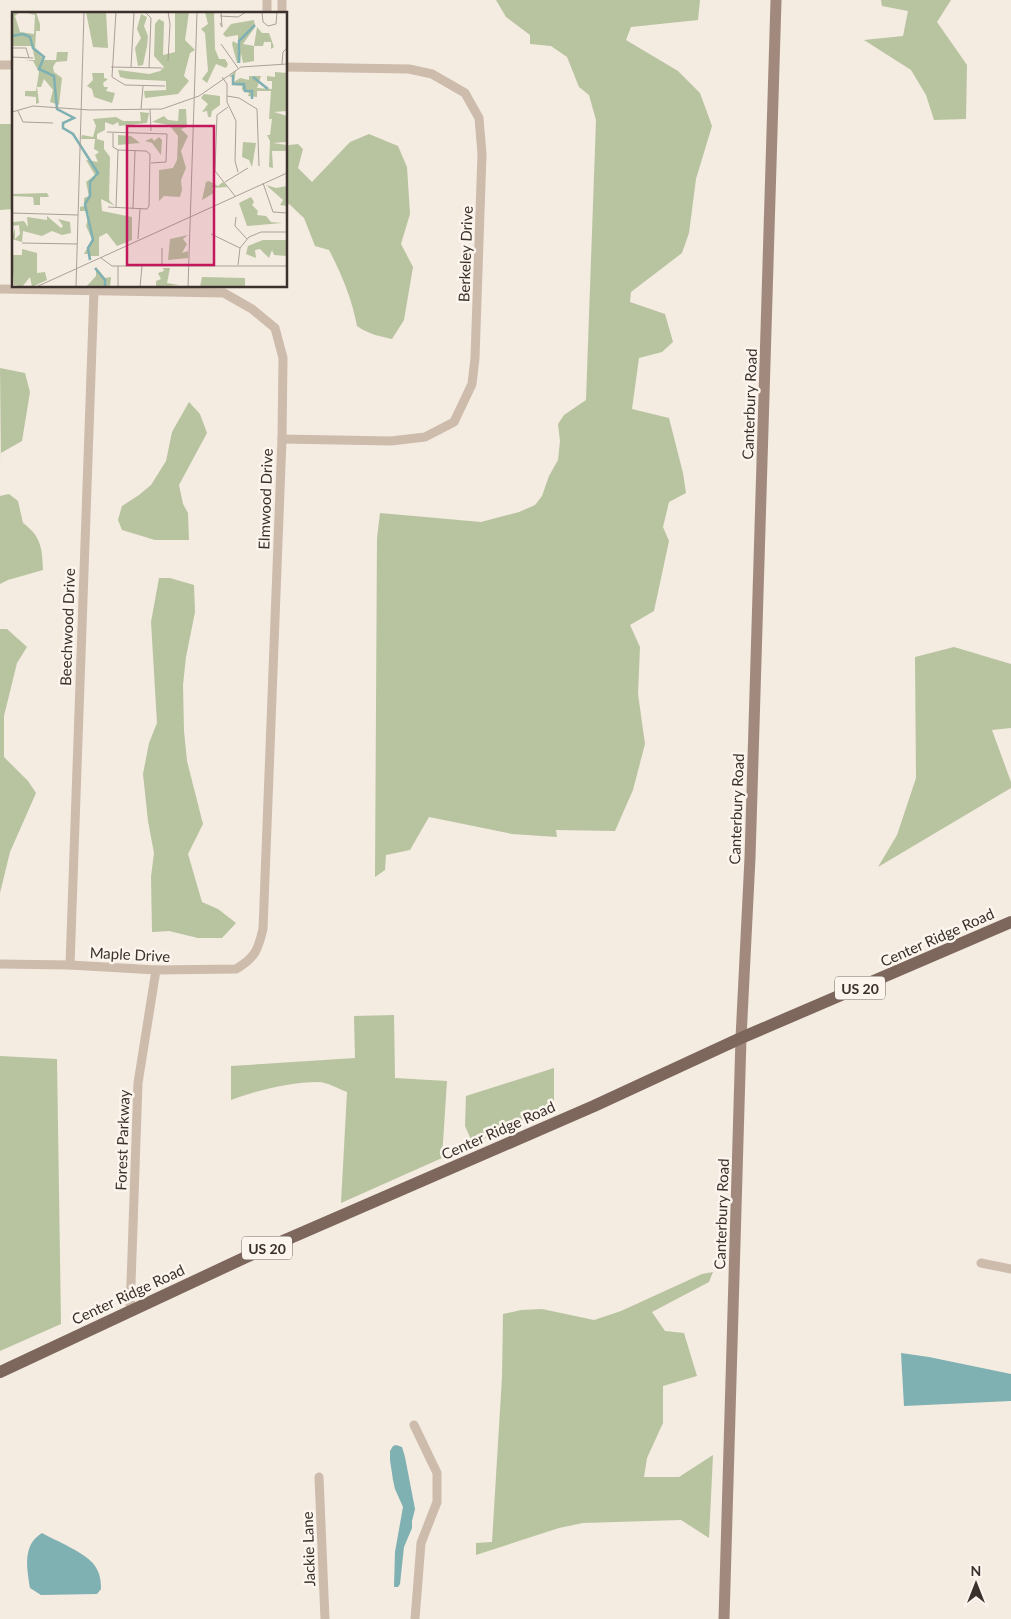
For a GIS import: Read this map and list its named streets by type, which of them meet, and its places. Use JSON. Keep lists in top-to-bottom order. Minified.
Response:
{"streets":{"main road":["Center Ridge Road","US 20"],"street":["Berkeley Drive","Canterbury Road","Elmwood Drive","Beechwood Drive","Maple Drive","Forest Parkway","Jackie Lane"]},"crossings":[["Berkeley Drive","Elmwood Drive"],["Canterbury Road","Center Ridge Road"],["Elmwood Drive","Beechwood Drive"],["Elmwood Drive","Maple Drive"],["Beechwood Drive","Maple Drive"],["Center Ridge Road","Forest Parkway"],["Maple Drive","Forest Parkway"]],"north":"top"}
